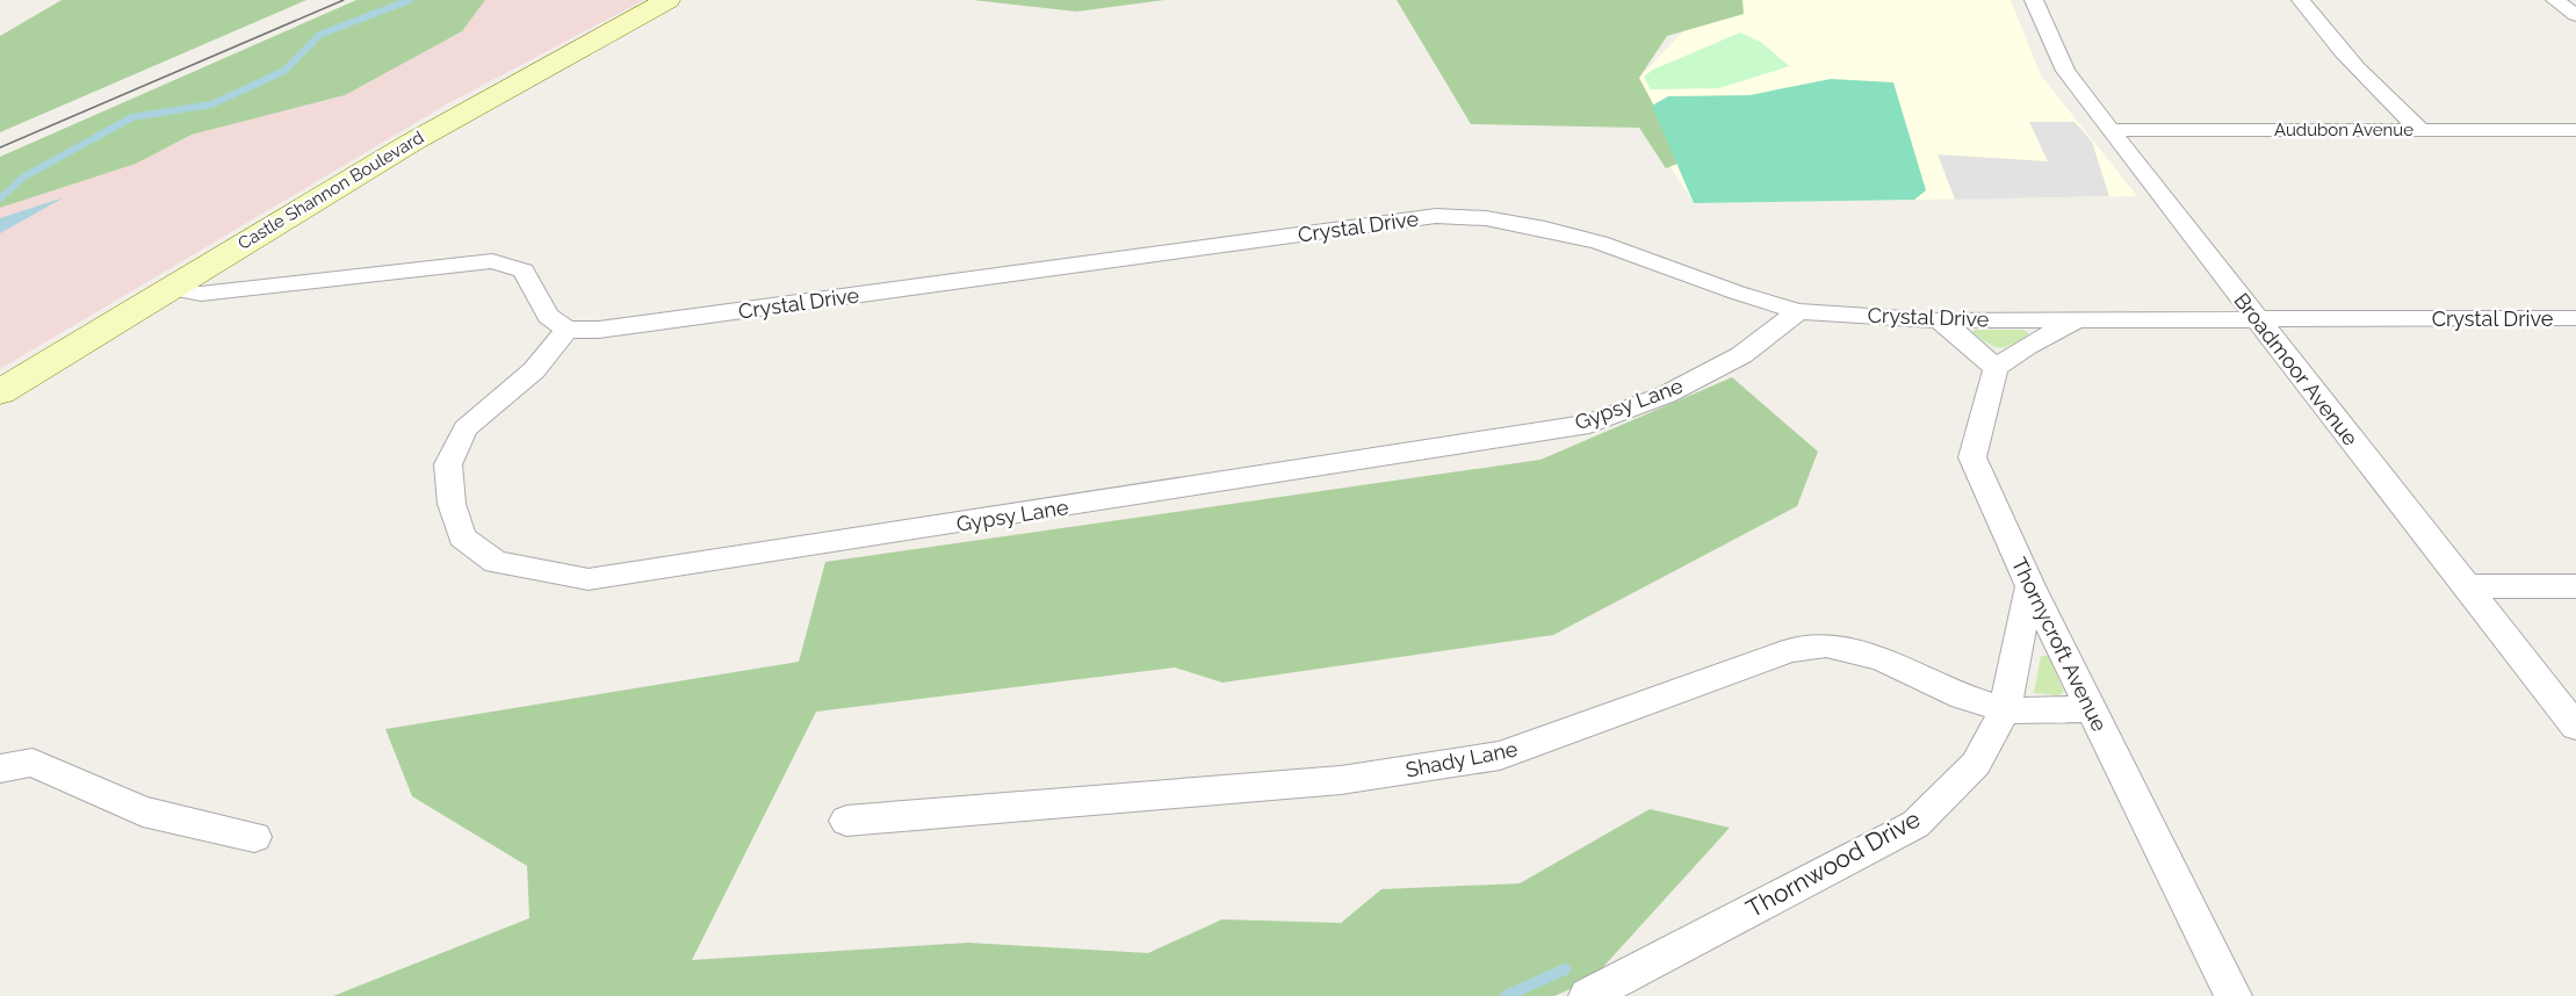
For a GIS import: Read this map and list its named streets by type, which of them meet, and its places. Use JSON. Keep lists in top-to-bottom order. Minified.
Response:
{"streets":{"street":["Audubon Avenue","Castle Shannon Boulevard","Crystal Drive","Broadmoor Avenue","Gypsy Lane","Thornycroft Avenue","Shady Lane","Thornwood Drive"]},"crossings":[["Audubon Avenue","Broadmoor Avenue"],["Crystal Drive","Broadmoor Avenue"],["Crystal Drive","Gypsy Lane"],["Thornycroft Avenue","Shady Lane"],["Thornycroft Avenue","Thornwood Drive"],["Shady Lane","Thornwood Drive"]]}
